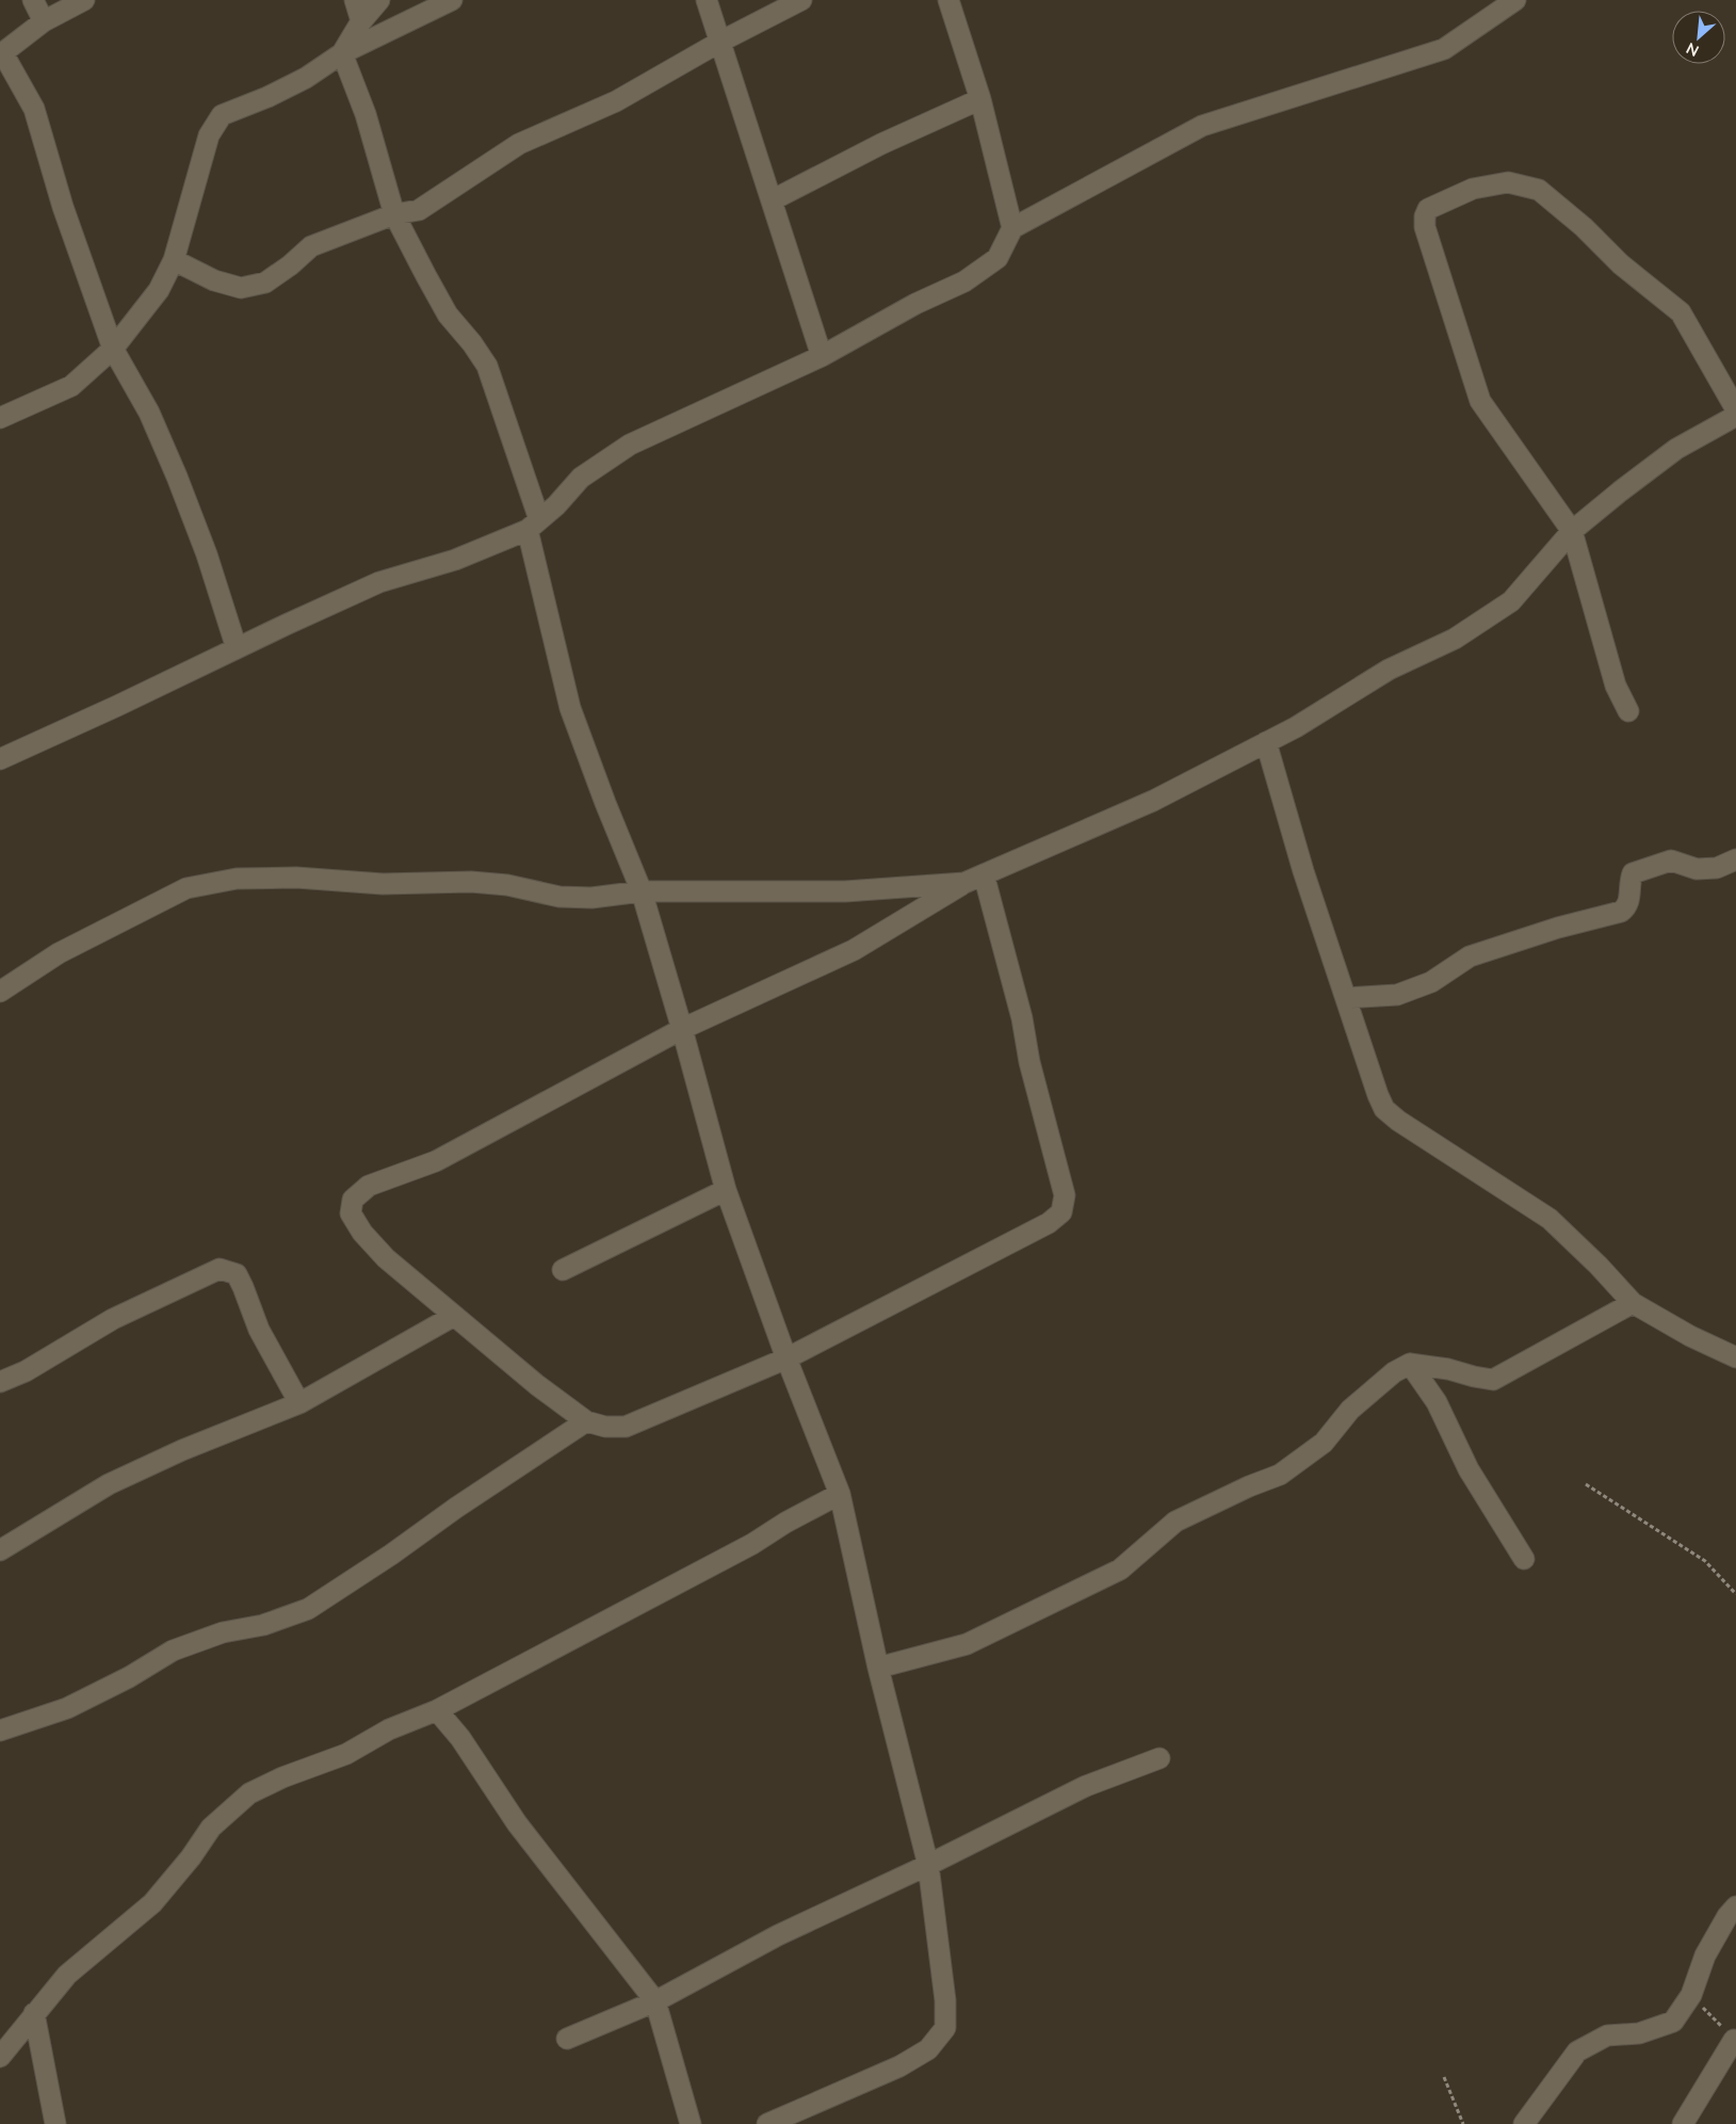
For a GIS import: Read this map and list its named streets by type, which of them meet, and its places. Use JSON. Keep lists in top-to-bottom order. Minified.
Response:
{"north":"bottom left"}
